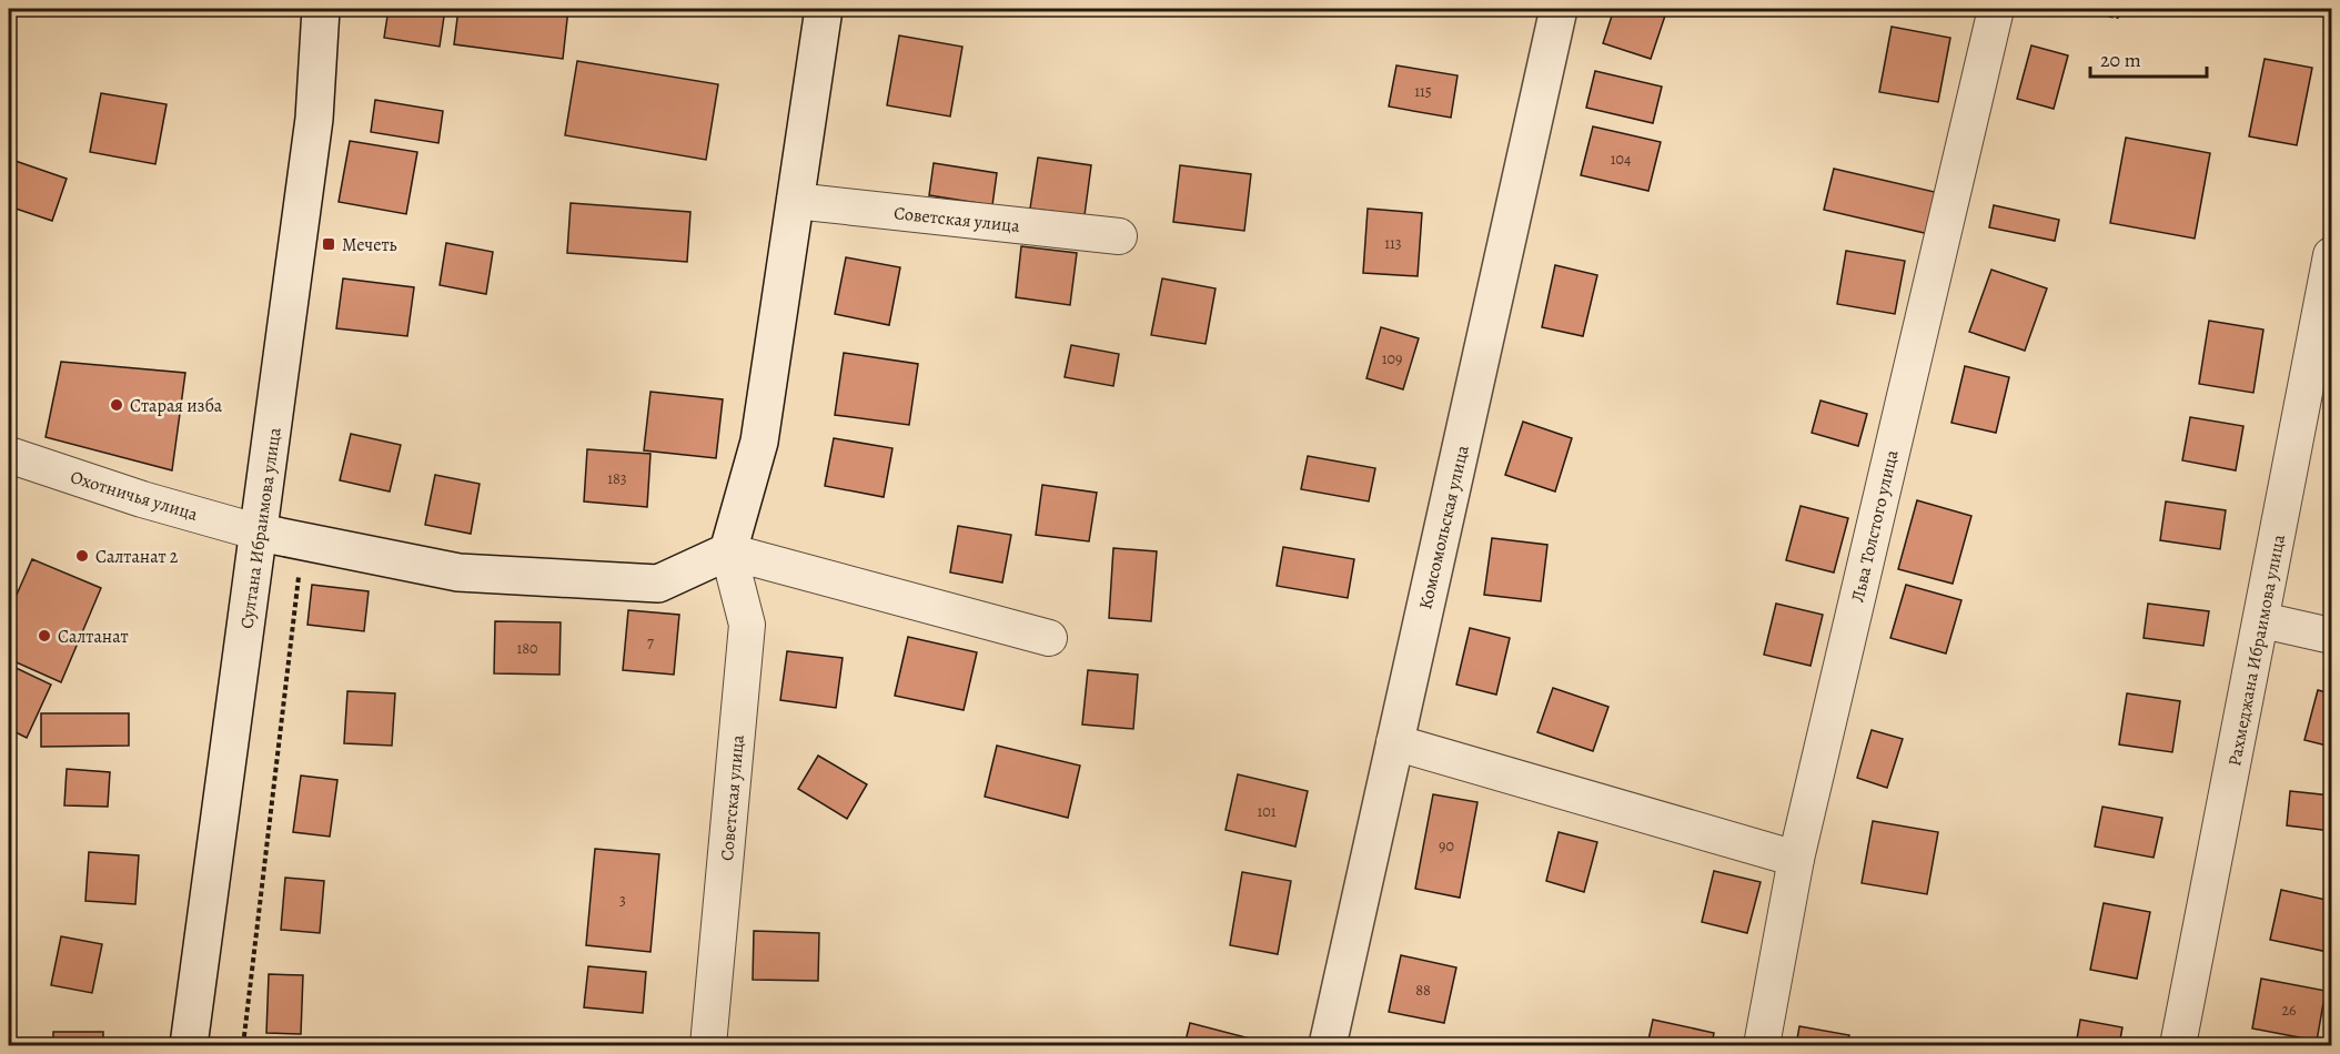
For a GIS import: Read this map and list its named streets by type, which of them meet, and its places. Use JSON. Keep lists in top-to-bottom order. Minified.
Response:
{"streets":{"main road":["Комсомольская улица","Султана Ибраимова улица"],"street":["Советская улица","Охотничья улица","Льва Толстого улица","Рахмеджана Ибраимова улица"]},"crossings":[["Охотничья улица","Султана Ибраимова улица"]],"places":{"transit":["Мечеть"],"other":["Старая изба","Салтанат 2","Салтанат"]},"house_numbers":["115","104","113","109","183","7","180","101","90","3","88","26"],"scale_bar":"20 m"}
